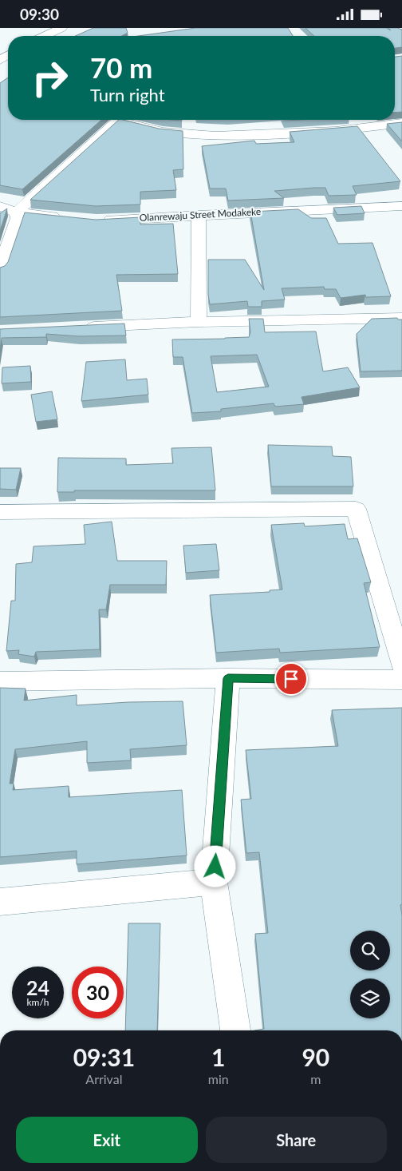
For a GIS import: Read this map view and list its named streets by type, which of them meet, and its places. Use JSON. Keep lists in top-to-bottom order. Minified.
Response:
{"streets":{"street":["Olanrewaju Street Modakeke"]},"page":{"status":"09:30","turn":["70 m","Turn right"],"speed":"24 km/h","limit":"30","eta":["09:31","Arrival","1","min","90","m"],"buttons":["Exit","Share"]}}
